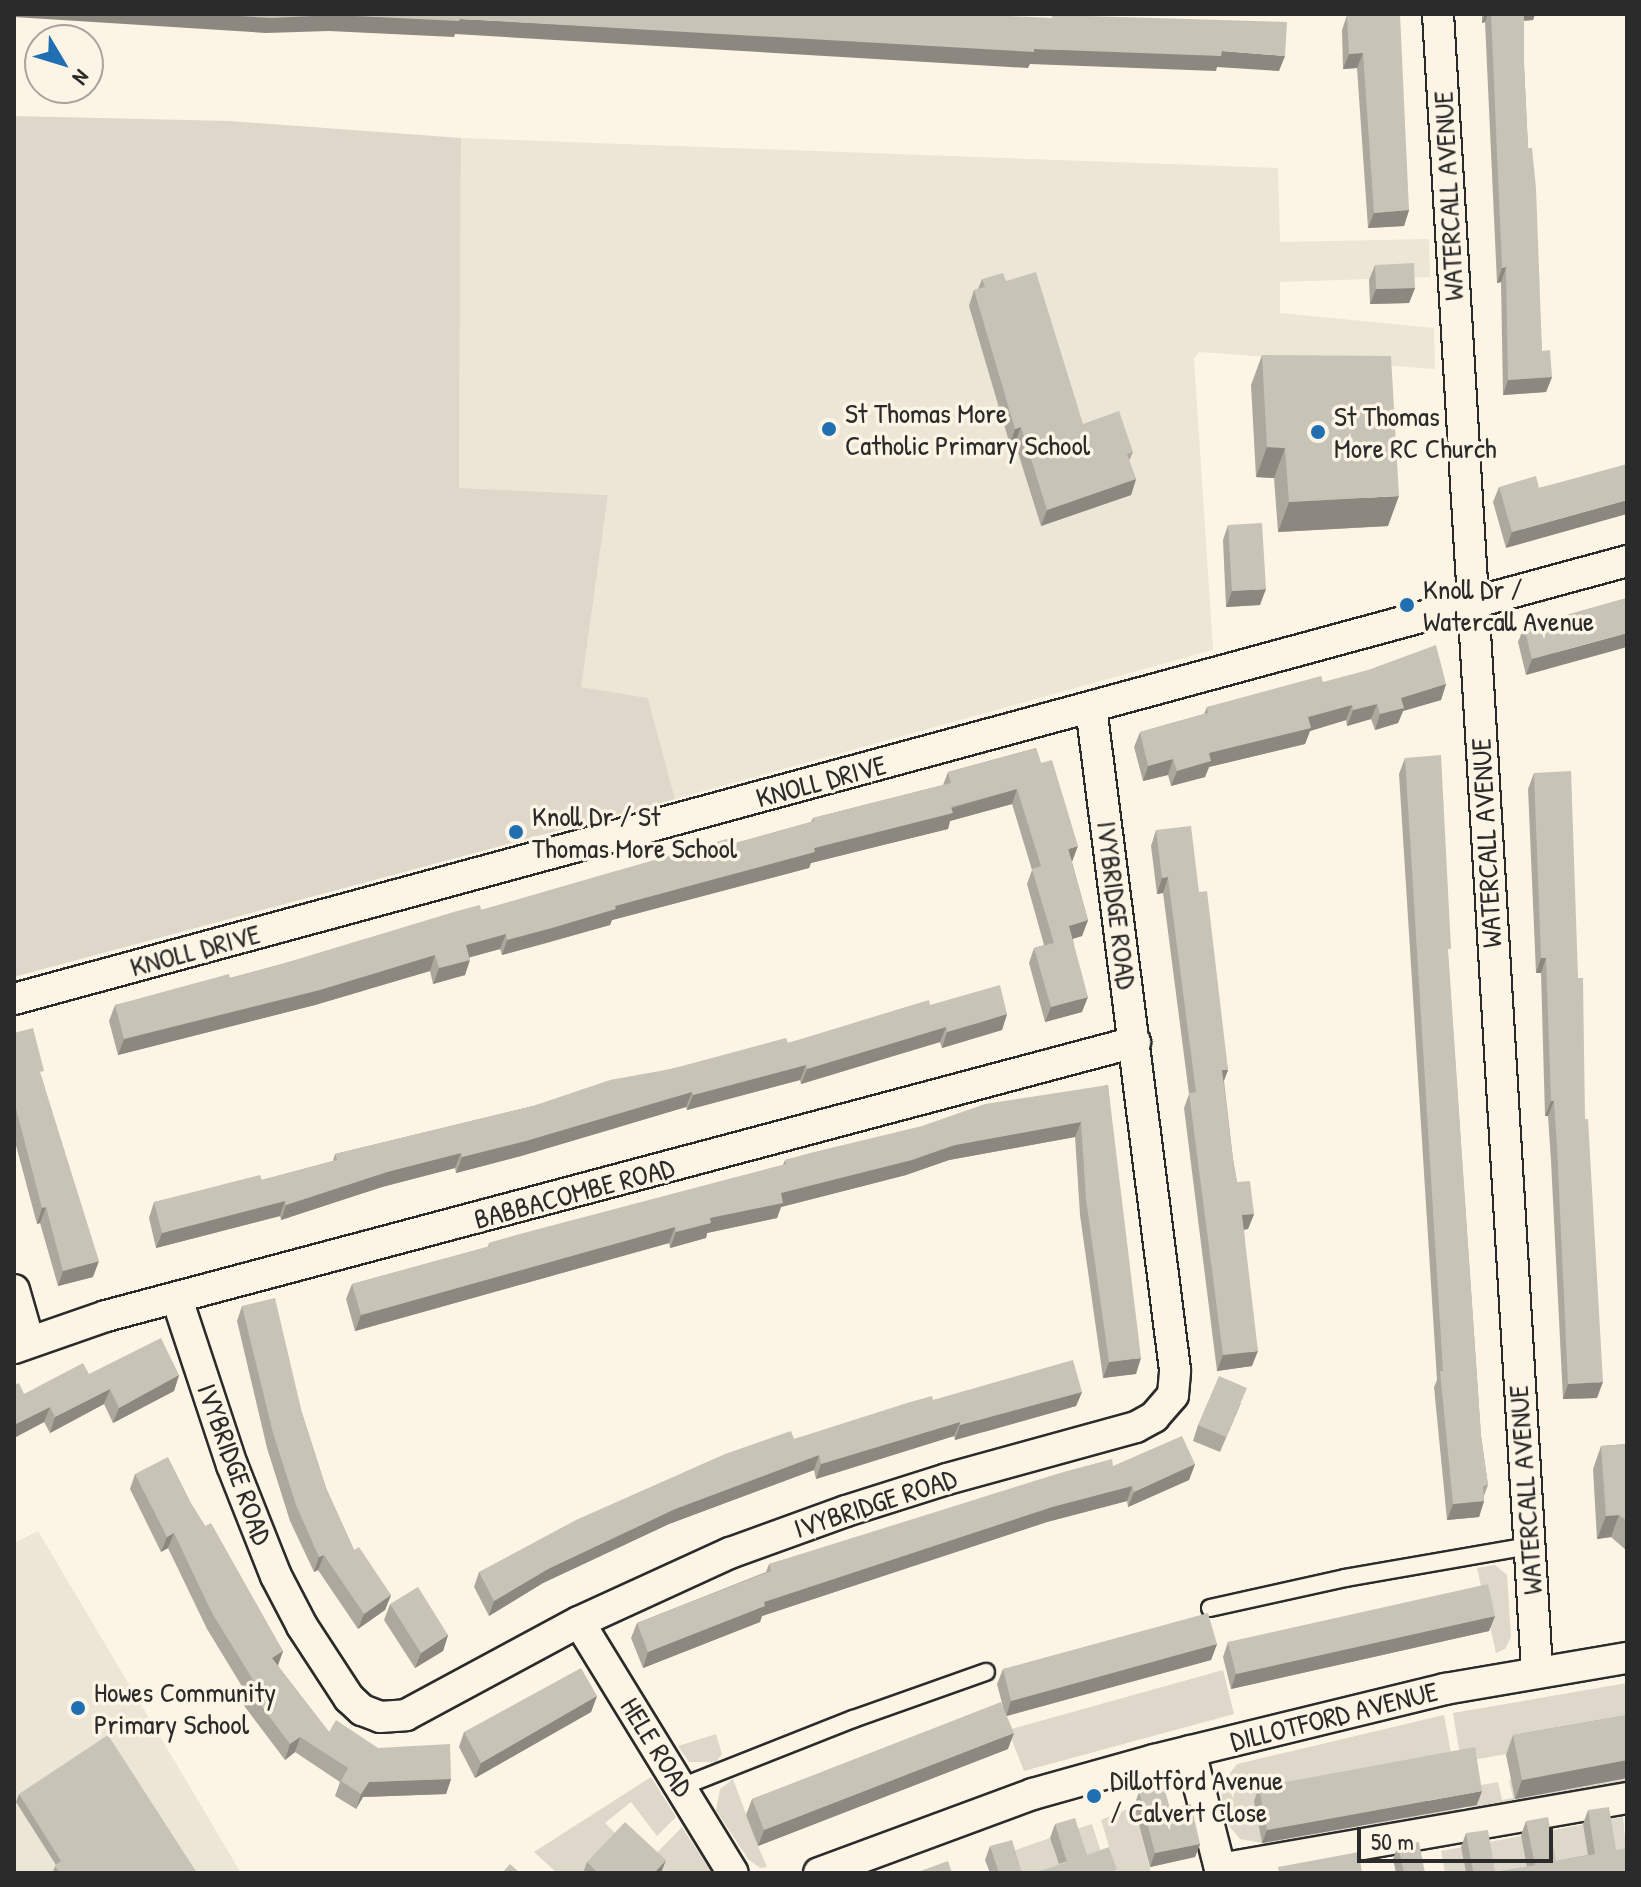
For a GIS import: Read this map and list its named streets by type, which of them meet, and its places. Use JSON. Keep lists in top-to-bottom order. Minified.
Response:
{"streets":{"street":["WATERCALL AVENUE","KNOLL DRIVE","IVYBRIDGE ROAD","BABBACOMBE ROAD","DILLOTFORD AVENUE","HELE ROAD"]},"crossings":[["WATERCALL AVENUE","KNOLL DRIVE"],["WATERCALL AVENUE","DILLOTFORD AVENUE"],["KNOLL DRIVE","IVYBRIDGE ROAD"],["IVYBRIDGE ROAD","BABBACOMBE ROAD"],["IVYBRIDGE ROAD","HELE ROAD"]],"places":["St Thomas More Catholic Primary School","St Thomas More RC Church","Knoll Dr / Watercall Avenue","Knoll Dr / St Thomas More School","Howes Community Primary School","Dillotford Avenue / Calvert Close"],"scale_bar":"50 m","north":"bottom right"}
